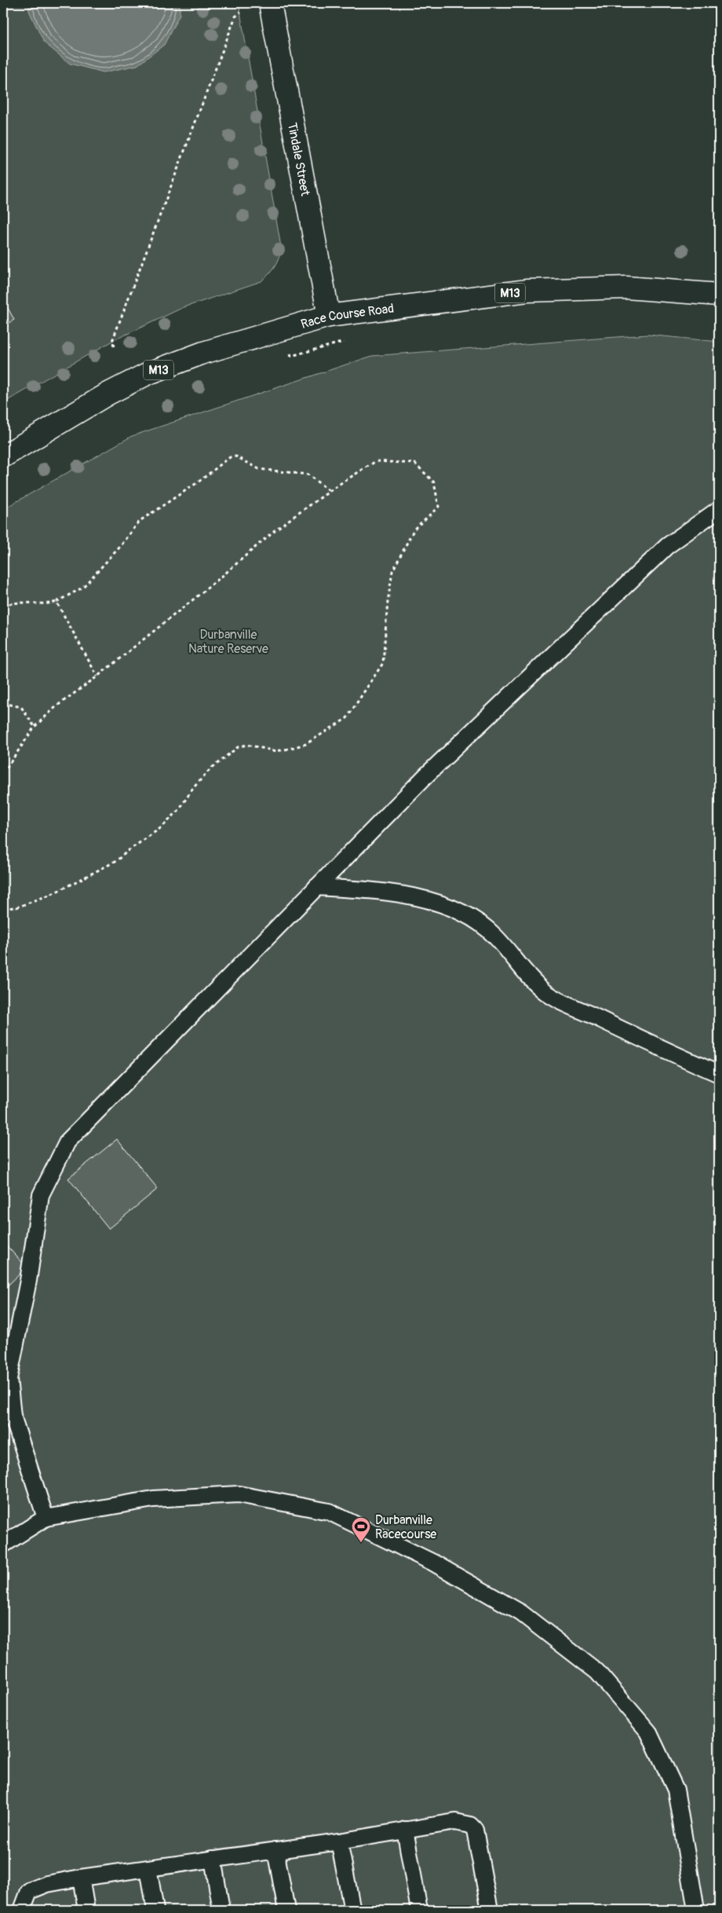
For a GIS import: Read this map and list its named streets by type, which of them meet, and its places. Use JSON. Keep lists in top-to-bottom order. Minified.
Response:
{"streets":{"main road":["Tindale Street","M13","Race Course Road"]},"crossings":[["Tindale Street","Race Course Road"]],"parks":["Durbanville Nature Reserve"],"places":{"sports":["Durbanville Racecourse"]}}
